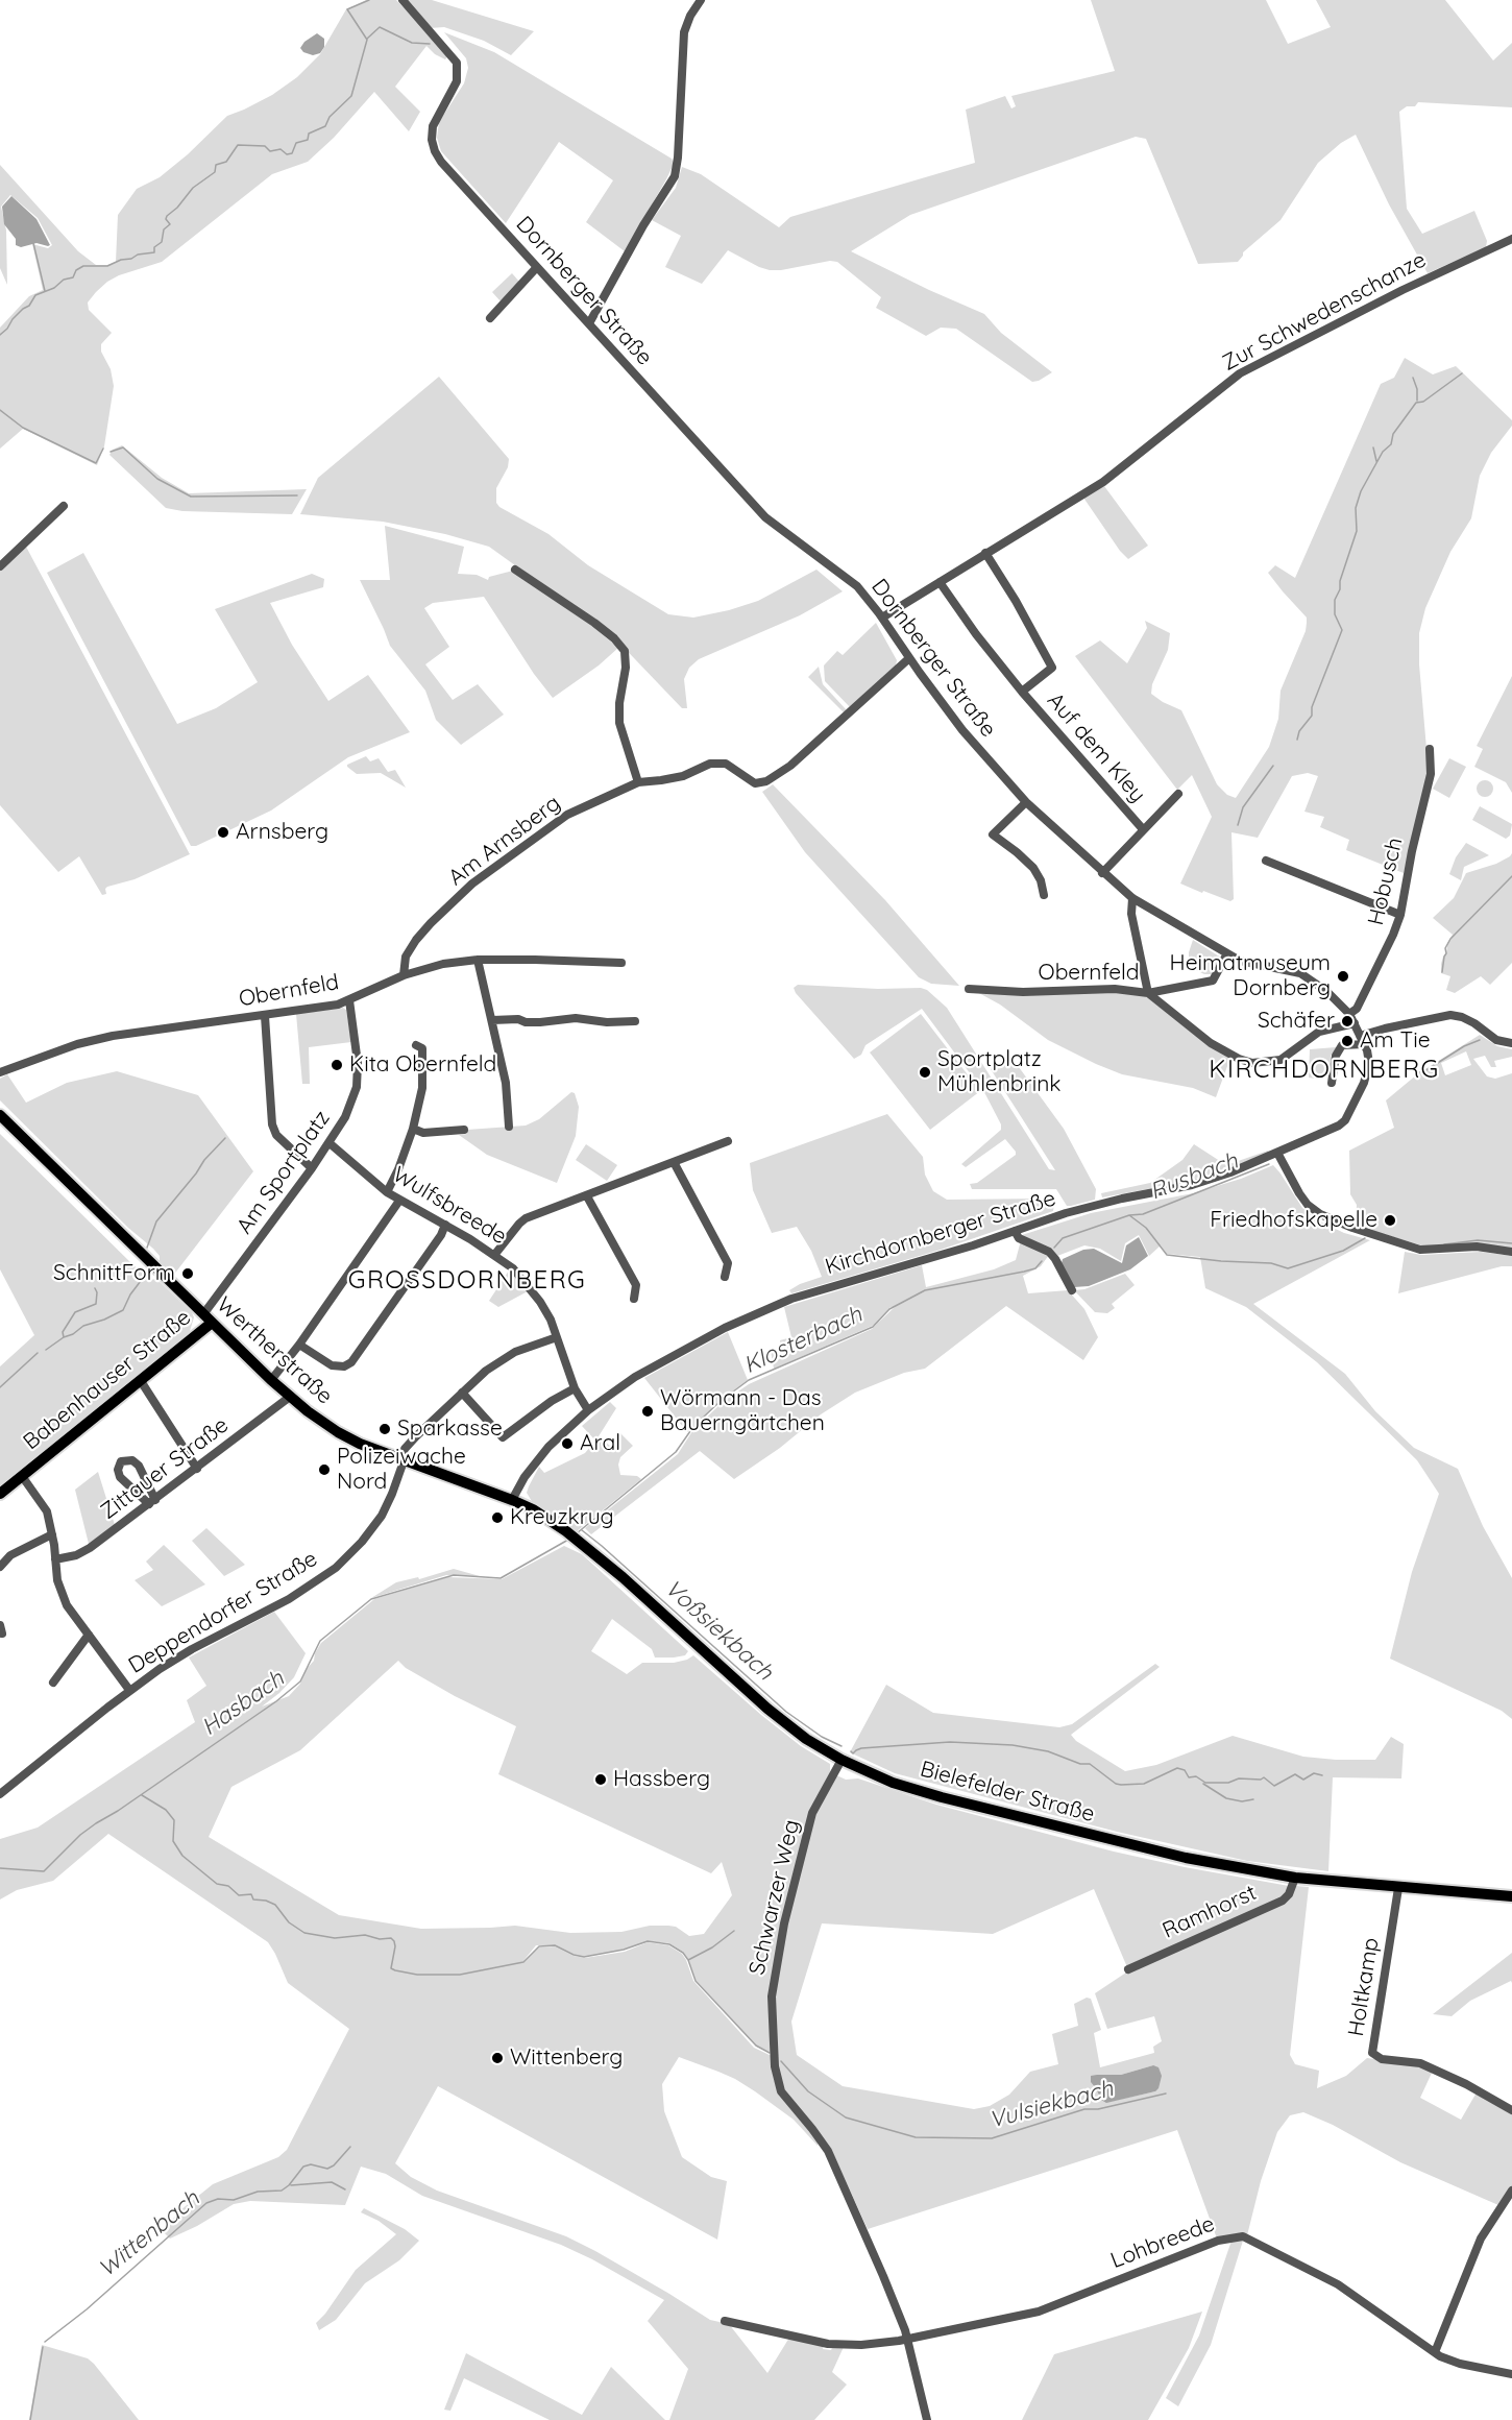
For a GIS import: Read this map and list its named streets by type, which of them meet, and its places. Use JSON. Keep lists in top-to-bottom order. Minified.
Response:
{"streets":{"main road":["Wertherstraße","Babenhauser Straße","Bielefelder Straße"],"street":["Dornberger Straße","Zur Schwedenschanze","Auf dem Kley","Am Arnsberg","Hobusch","Obernfeld","Am Sportplatz","Wulfsbreede","Kirchdornberger Straße","Zittauer Straße","Deppendorfer Straße","Schwarzer Weg","Ramhorst","Holtkamp","Lohbreede"]},"crossings":[["Dornberger Straße","Zur Schwedenschanze"],["Dornberger Straße","Auf dem Kley"],["Dornberger Straße","Am Arnsberg"],["Dornberger Straße","Hobusch"],["Dornberger Straße","Obernfeld"],["Dornberger Straße","Kirchdornberger Straße"],["Zur Schwedenschanze","Auf dem Kley"],["Am Arnsberg","Obernfeld"],["Obernfeld","Am Sportplatz"],["Am Sportplatz","Wulfsbreede"],["Am Sportplatz","Wertherstraße"],["Am Sportplatz","Babenhauser Straße"],["Wulfsbreede","Kirchdornberger Straße"],["Wulfsbreede","Deppendorfer Straße"],["Kirchdornberger Straße","Wertherstraße"],["Wertherstraße","Babenhauser Straße"],["Wertherstraße","Zittauer Straße"],["Wertherstraße","Deppendorfer Straße"],["Wertherstraße","Bielefelder Straße"],["Bielefelder Straße","Schwarzer Weg"],["Bielefelder Straße","Ramhorst"],["Bielefelder Straße","Holtkamp"],["Schwarzer Weg","Lohbreede"]],"districts":["KIRCHDORNBERG","GROSSDORNBERG"],"water":["Rusbach","Klosterbach","Voßsiekbach","Hasbach","Vulsiekbach","Wittenbach"],"places":["Arnsberg","Heimatmuseum Dornberg","Schäfer","Am Tie","Kita Obernfeld","Sportplatz Mühlenbrink","Friedhofskapelle","SchnittForm","Wörmann - Das Bauerngärtchen","Sparkasse","Aral","Polizeiwache Nord","Kreuzkrug","Hassberg","Wittenberg"]}
